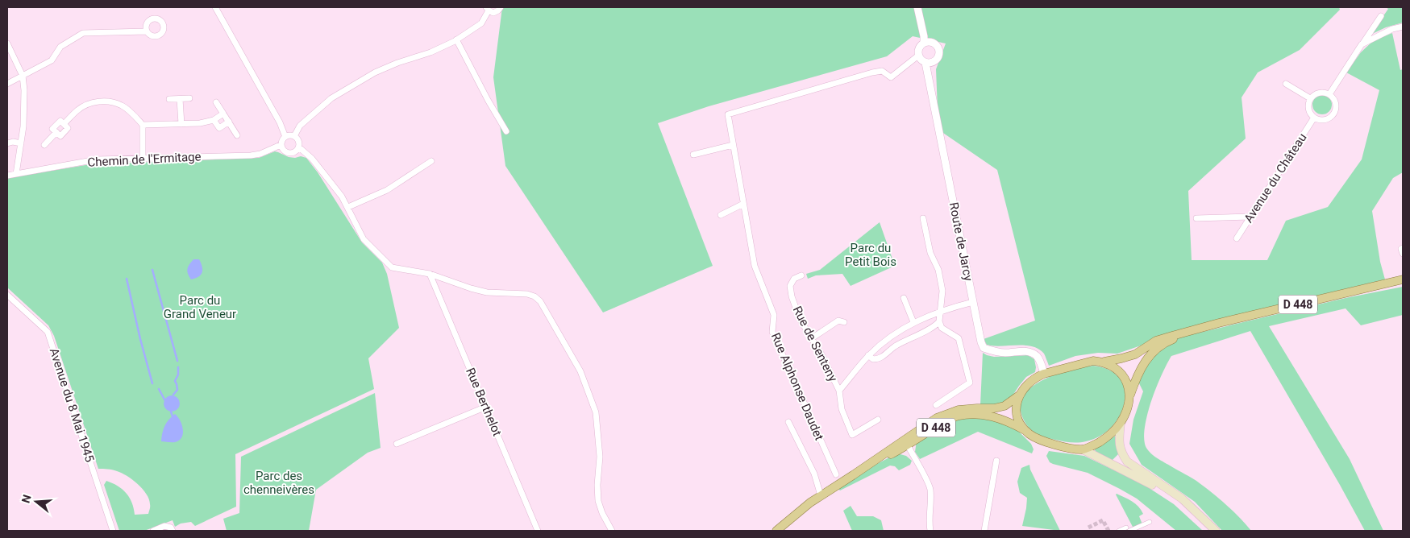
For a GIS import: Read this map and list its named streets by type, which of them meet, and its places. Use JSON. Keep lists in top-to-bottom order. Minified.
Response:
{"streets":{"main road":["D 448"],"street":["Chemin de l'Ermitage","Avenue du Château","Route de Jarcy","Rue de Senteny","Rue Alphonse Daudet","Rue Berthelot","Avenue du 8 Mai 1945"]},"crossings":[["Route de Jarcy","D 448"],["Route de Jarcy","Rue Alphonse Daudet"]],"parks":["Parc du Petit Bois","Parc du Grand Veneur","Parc des chenneivères"],"north":"left"}
